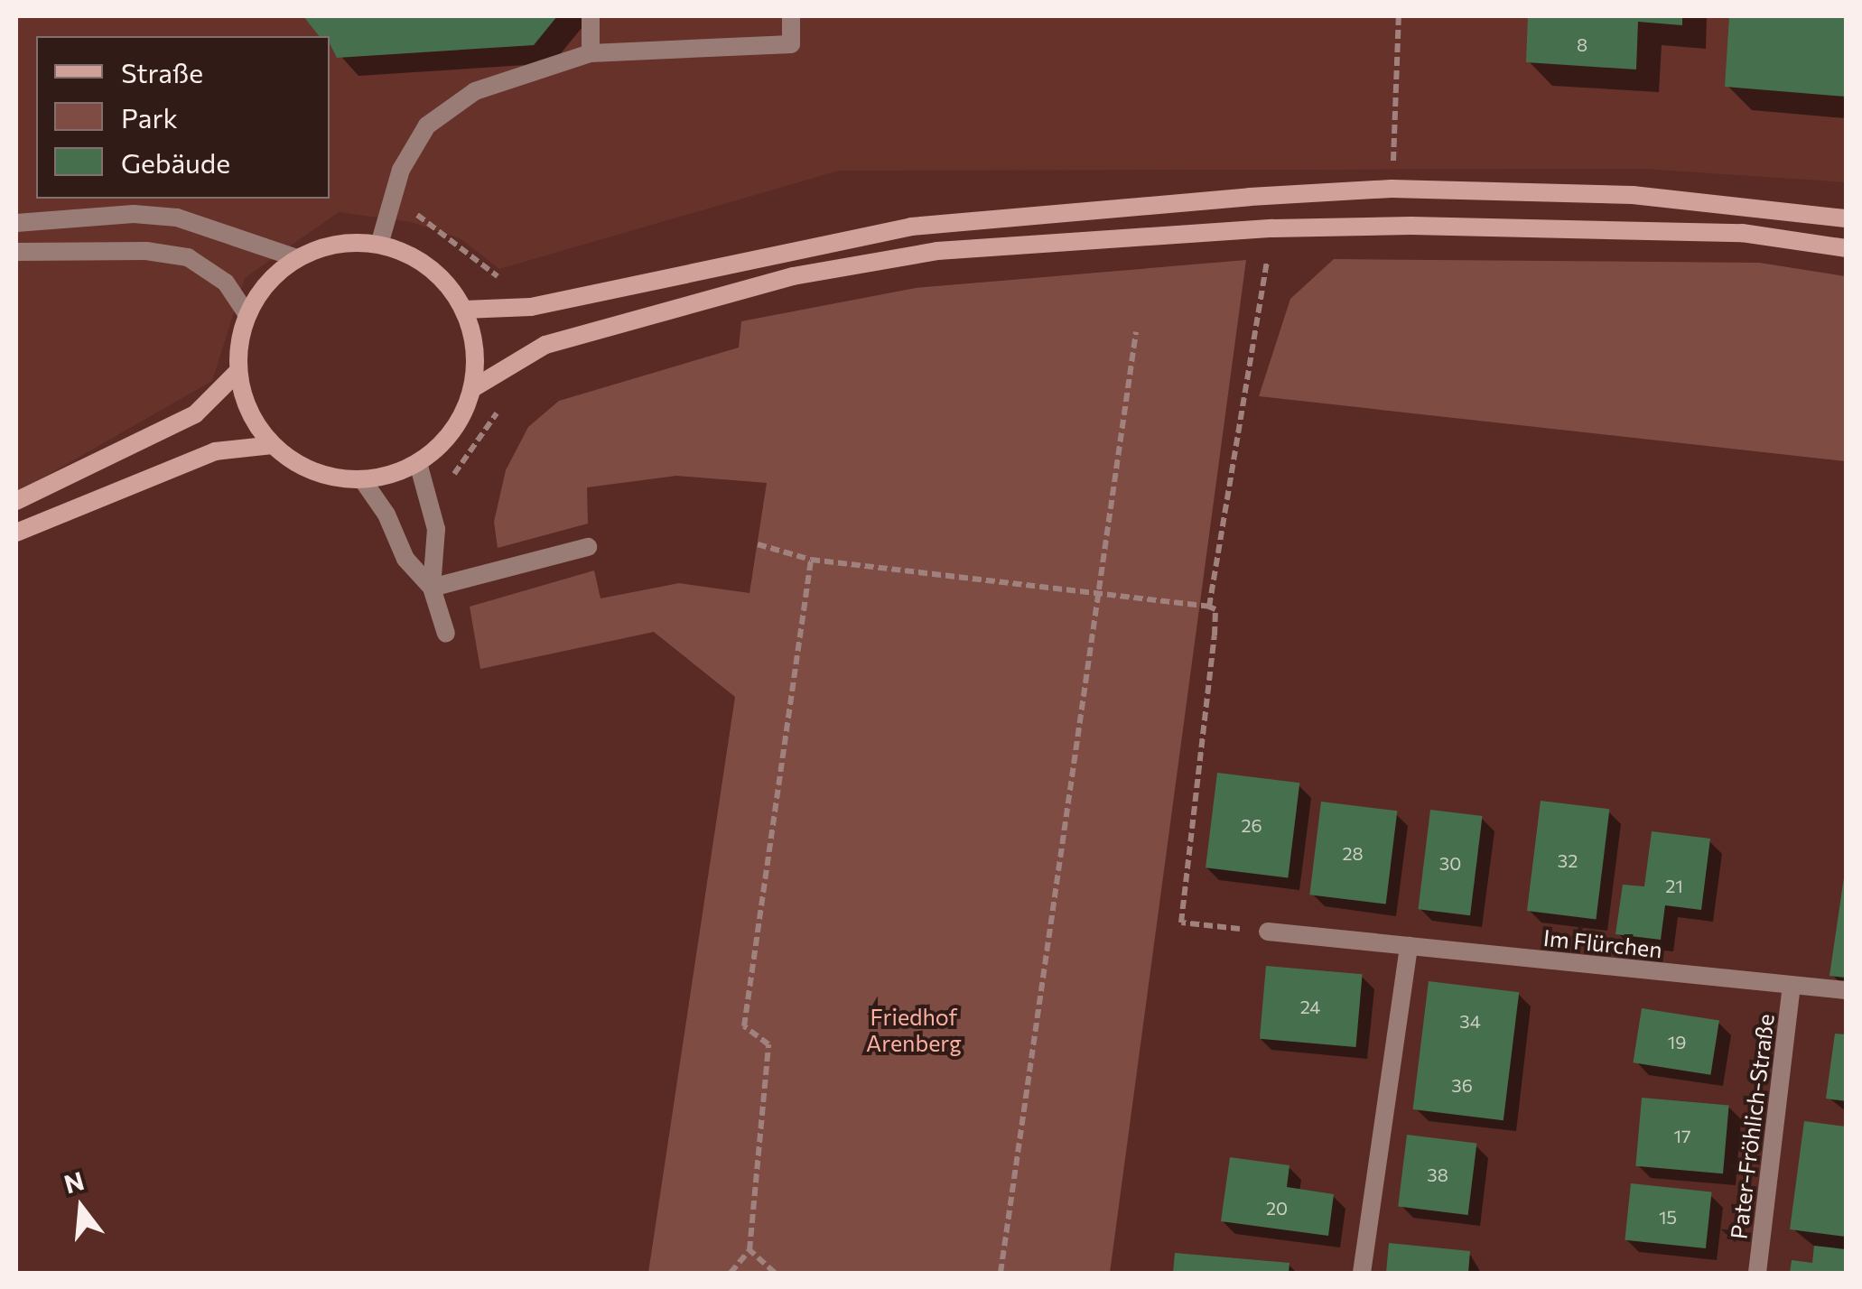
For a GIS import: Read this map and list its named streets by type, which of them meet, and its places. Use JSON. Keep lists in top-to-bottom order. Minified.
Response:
{"streets":{"street":["Im Flürchen","Pater-Fröhlich-Straße"]},"crossings":[["Im Flürchen","Pater-Fröhlich-Straße"]],"parks":["Friedhof Arenberg"],"house_numbers":["8","26","28","32","30","21","24","34","19","36","17","38","20","15"],"legend":["Straße","Park","Gebäude"],"north":"top"}
